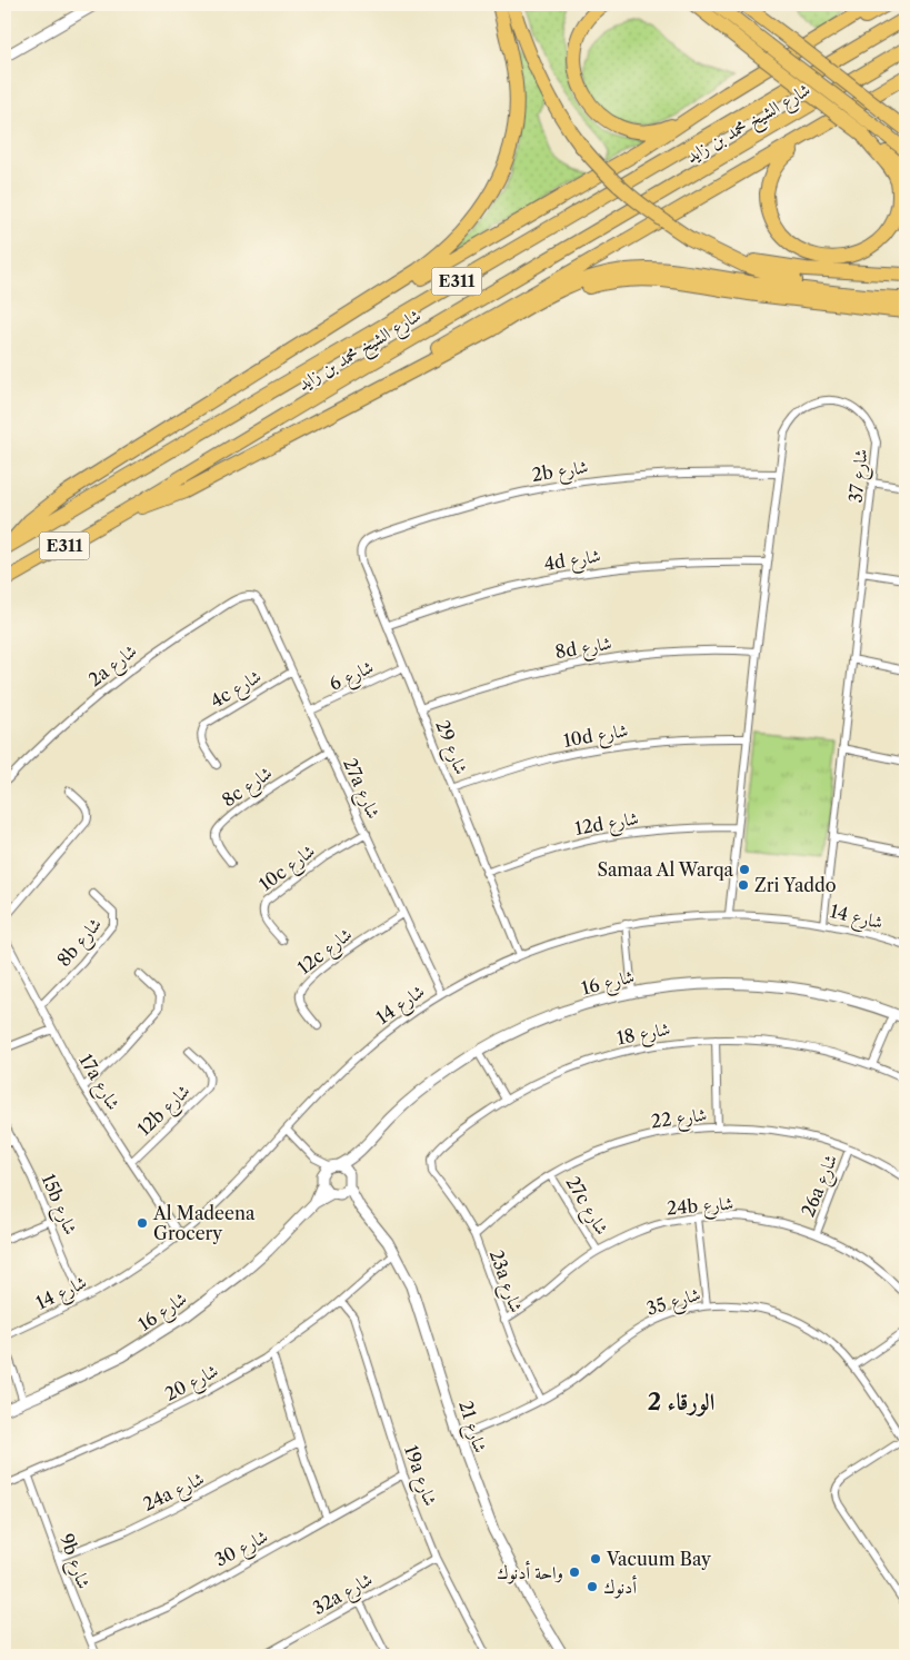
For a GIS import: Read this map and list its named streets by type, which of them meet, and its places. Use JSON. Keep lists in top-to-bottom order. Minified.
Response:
{"streets":{"highway":["شارع الشيخ محمد بن زايد","E311"],"street":["2b شارع","شارع 37","4d شارع","8d شارع","2a شارع","شارع 6","4c شارع","10d شارع","شارع 29","8c شارع","27a شارع","12d شارع","10c شارع","شارع 14","8b شارع","12c شارع","شارع 16","شارع 18","17a شارع","12b شارع","شارع 22","26a شارع","15b شارع","27c شارع","24b شارع","23a شارع","شارع 35","شارع 20","شارع 21","19a شارع","24a شارع","شارع 30","9b شارع","32a شارع"]},"crossings":[["2b شارع","شارع 37"],["2b شارع","شارع 29"],["شارع 37","4d شارع"],["شارع 37","8d شارع"],["شارع 37","10d شارع"],["شارع 37","12d شارع"],["شارع 37","شارع 14"],["4d شارع","شارع 29"],["8d شارع","شارع 29"],["2a شارع","27a شارع"],["شارع 6","شارع 29"],["شارع 6","27a شارع"],["4c شارع","27a شارع"],["10d شارع","شارع 29"],["شارع 29","12d شارع"],["شارع 29","شارع 14"],["8c شارع","27a شارع"],["27a شارع","10c شارع"],["27a شارع","شارع 14"],["27a شارع","12c شارع"],["شارع 14","17a شارع"],["شارع 14","15b شارع"],["8b شارع","17a شارع"],["شارع 16","شارع 21"],["شارع 18","23a شارع"],["17a شارع","12b شارع"],["شارع 22","26a شارع"],["شارع 22","27c شارع"],["شارع 22","23a شارع"],["26a شارع","24b شارع"],["27c شارع","24b شارع"],["24b شارع","23a شارع"],["23a شارع","شارع 35"],["شارع 35","شارع 21"],["شارع 20","شارع 21"],["شارع 20","19a شارع"],["شارع 20","9b شارع"],["19a شارع","شارع 30"],["19a شارع","32a شارع"],["24a شارع","9b شارع"],["شارع 30","9b شارع"]],"districts":["الورقاء 2"],"places":["Samaa Al Warqa","Zri Yaddo","Al Madeena Grocery","Vacuum Bay","واحة أدنوك","أدنوك"]}
